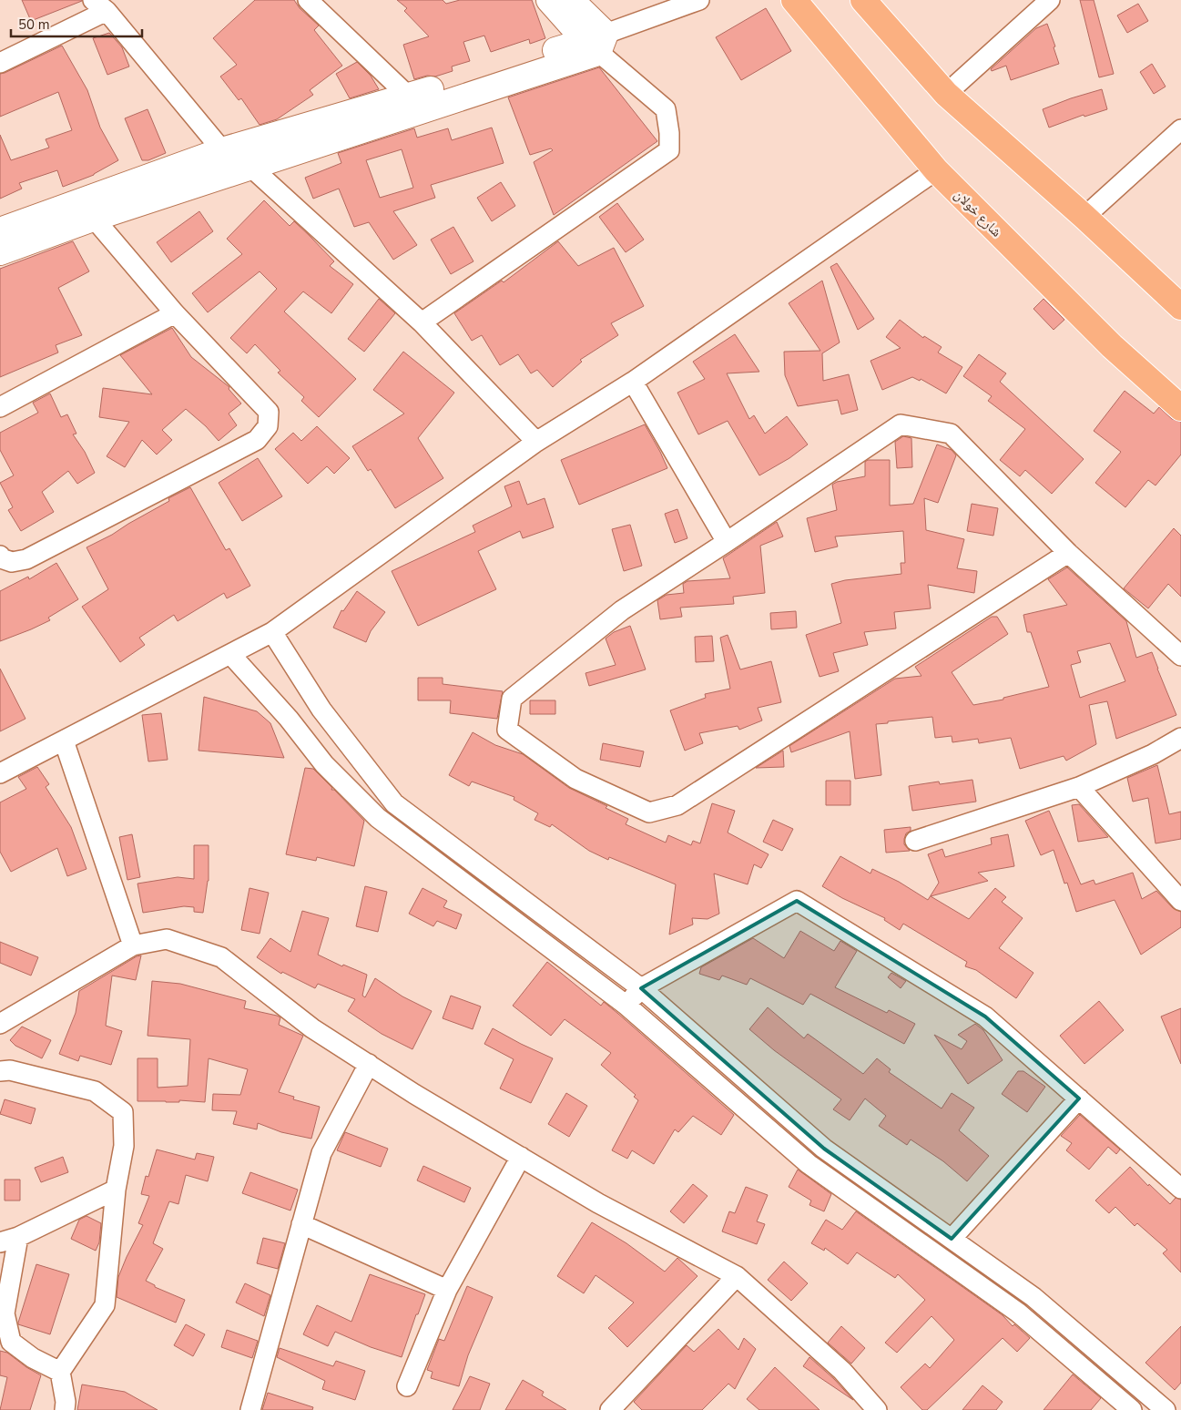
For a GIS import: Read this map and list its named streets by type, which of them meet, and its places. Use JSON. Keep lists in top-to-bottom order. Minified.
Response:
{"streets":{"main road":["شارع خولان"]},"scale_bar":"50 m"}
